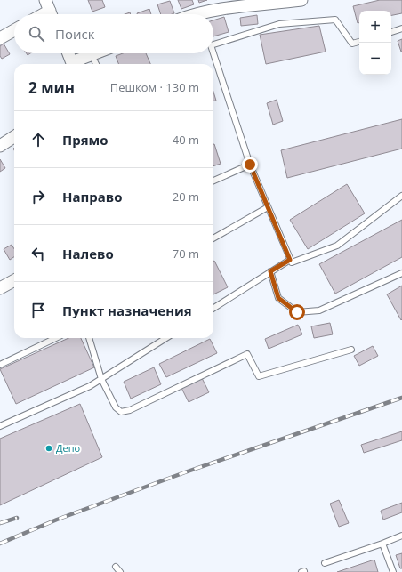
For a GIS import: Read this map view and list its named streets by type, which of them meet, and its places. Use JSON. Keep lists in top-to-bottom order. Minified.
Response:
{"places":["Депо"],"page":{"map_buttons":["+","−"],"search":"Поиск","heading":["2 мин","Пешком · 130 m"],"list":[["Прямо","40 m"],["Направо","20 m"],["Налево","70 m"],"Пункт назначения"]}}
